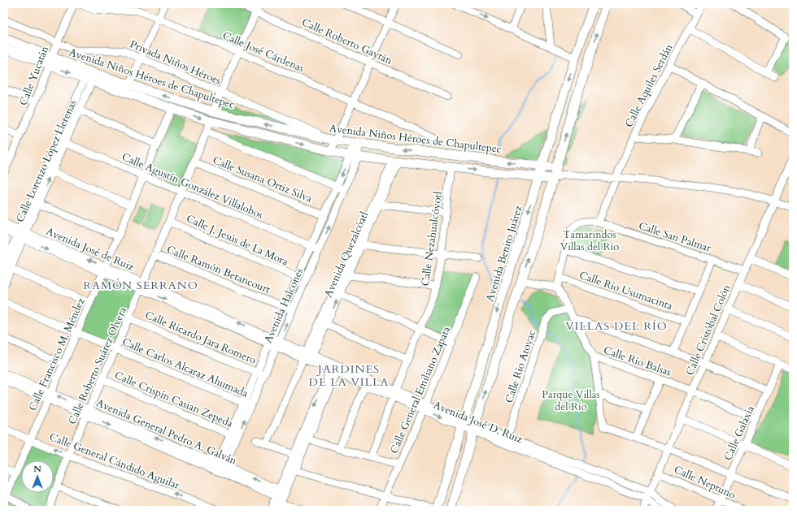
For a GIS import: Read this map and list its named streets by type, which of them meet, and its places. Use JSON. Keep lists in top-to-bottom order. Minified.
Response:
{"streets":{"main road":["Avenida Niños Héroes de Chapultepec","Avenida Benito Juárez"],"street":["Calle Roberto Gaytán","Calle José Cárdenas","Privada Niños Héroes","Calle Yucatán","Calle Aquiles Serdán","Calle Lorenzo López Llerenas","Calle Susana Ortiz Silva","Calle Agustín González Villalobos","Calle San Palmar","Calle Nezahualcóyotl","Calle J. Jesús de La Mora","Avenida José de Ruiz","Avenida Quezalcóatl","Calle Ramón Betancourt","Calle Río Usumacinta","Avenida Halcones","Calle Cristóbal Colón","Calle Ricardo Jara Romero","Calle Francisco M. Méndez","Calle Río Balsas","Calle Roberto Suárez Olvera","Calle Río Atoyac","Calle Carlos Alcaraz Ahumada","Calle General Emiliano Zapata","Calle Crispín Casian Zepeda","Avenida José D. Ruiz","Avenida General Pedro A. Galván","Calle Galaxia","Calle General Cándido Aguilar","Calle Neptuno"]},"crossings":[["Privada Niños Héroes","Calle Yucatán"],["Privada Niños Héroes","Avenida Niños Héroes de Chapultepec"],["Calle Yucatán","Avenida Niños Héroes de Chapultepec"],["Avenida Niños Héroes de Chapultepec","Calle Aquiles Serdán"],["Avenida Niños Héroes de Chapultepec","Calle Lorenzo López Llerenas"],["Avenida Niños Héroes de Chapultepec","Calle Nezahualcóyotl"],["Avenida Niños Héroes de Chapultepec","Avenida Benito Juárez"],["Avenida Niños Héroes de Chapultepec","Avenida Quezalcóatl"],["Avenida Niños Héroes de Chapultepec","Avenida Halcones"],["Avenida Niños Héroes de Chapultepec","Calle Cristóbal Colón"],["Avenida Niños Héroes de Chapultepec","Calle Francisco M. Méndez"],["Avenida Niños Héroes de Chapultepec","Calle Roberto Suárez Olvera"],["Calle Aquiles Serdán","Calle San Palmar"],["Calle Lorenzo López Llerenas","Calle Agustín González Villalobos"],["Calle Lorenzo López Llerenas","Avenida José de Ruiz"],["Calle Susana Ortiz Silva","Avenida Halcones"],["Calle Susana Ortiz Silva","Calle Roberto Suárez Olvera"],["Calle Agustín González Villalobos","Avenida Halcones"],["Calle Agustín González Villalobos","Calle Francisco M. Méndez"],["Calle Agustín González Villalobos","Calle Roberto Suárez Olvera"],["Calle San Palmar","Calle Río Usumacinta"],["Calle San Palmar","Calle Cristóbal Colón"],["Calle Nezahualcóyotl","Avenida José D. Ruiz"],["Calle J. Jesús de La Mora","Avenida Halcones"],["Calle J. Jesús de La Mora","Calle Roberto Suárez Olvera"],["Avenida José de Ruiz","Avenida Quezalcóatl"],["Avenida José de Ruiz","Avenida Halcones"],["Avenida José de Ruiz","Calle Francisco M. Méndez"],["Avenida José de Ruiz","Calle Roberto Suárez Olvera"],["Avenida José de Ruiz","Avenida José D. Ruiz"],["Avenida Benito Juárez","Avenida José D. Ruiz"],["Avenida Quezalcóatl","Avenida José D. Ruiz"],["Calle Ramón Betancourt","Avenida Halcones"],["Calle Ramón Betancourt","Calle Roberto Suárez Olvera"],["Avenida Halcones","Calle Ricardo Jara Romero"],["Avenida Halcones","Calle Carlos Alcaraz Ahumada"],["Avenida Halcones","Calle Crispín Casian Zepeda"],["Avenida Halcones","Avenida General Pedro A. Galván"],["Calle Cristóbal Colón","Calle Río Balsas"],["Calle Cristóbal Colón","Avenida José D. Ruiz"],["Calle Cristóbal Colón","Calle Neptuno"],["Calle Ricardo Jara Romero","Calle Roberto Suárez Olvera"],["Calle Francisco M. Méndez","Calle Carlos Alcaraz Ahumada"],["Calle Francisco M. Méndez","Avenida General Pedro A. Galván"],["Calle Francisco M. Méndez","Calle General Cándido Aguilar"],["Calle Río Balsas","Calle Galaxia"],["Calle Roberto Suárez Olvera","Calle Carlos Alcaraz Ahumada"],["Calle Roberto Suárez Olvera","Calle Crispín Casian Zepeda"],["Calle Roberto Suárez Olvera","Avenida General Pedro A. Galván"],["Calle Roberto Suárez Olvera","Calle General Cándido Aguilar"],["Calle Río Atoyac","Avenida José D. Ruiz"],["Calle General Emiliano Zapata","Avenida José D. Ruiz"],["Calle Galaxia","Calle Neptuno"]],"districts":["RAMÓN SERRANO","VILLAS DEL RÍO","JARDINES DE LA VILLA"],"parks":["Tamarindos Villas del Río","Parque Villas del Río"],"north":"top"}
